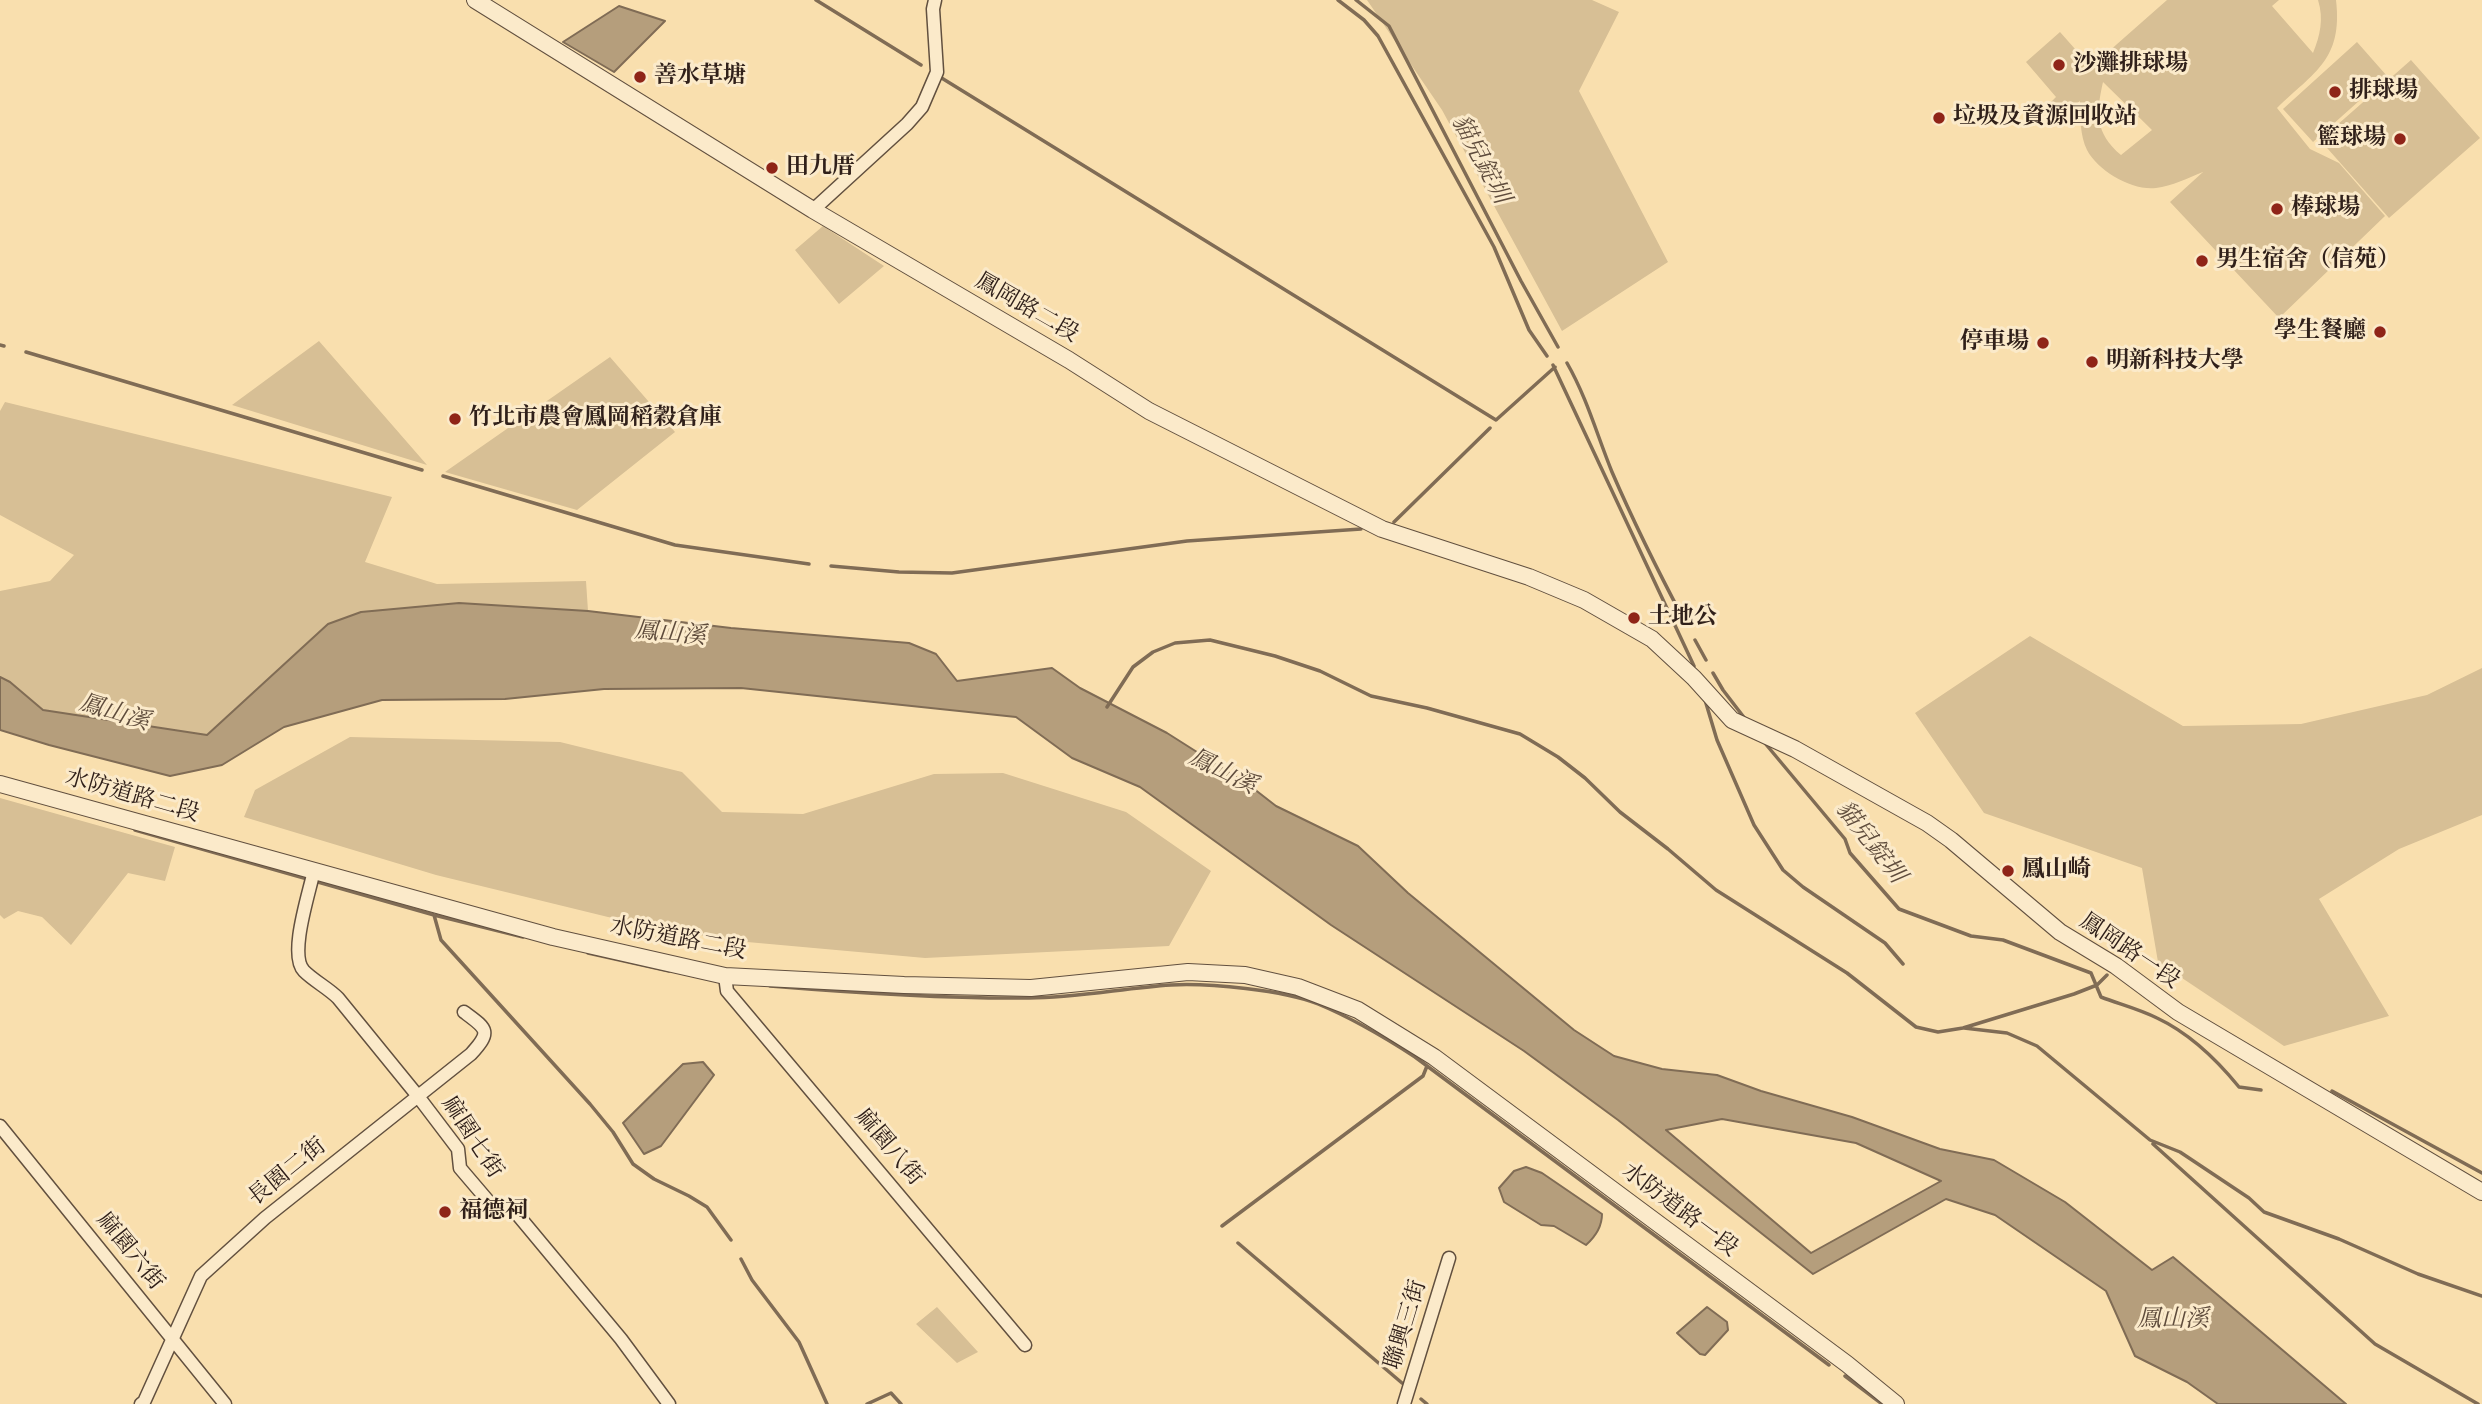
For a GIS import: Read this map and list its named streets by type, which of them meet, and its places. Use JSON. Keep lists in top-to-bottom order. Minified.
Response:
{"streets":{"street":["鳳岡路二段","水防道路二段","鳳岡路一段","麻園七街","麻園八街","長園二街","水防道路一段","麻園六街","聯興三街"]},"crossings":[["鳳岡路二段","鳳岡路一段"],["水防道路二段","麻園七街"],["水防道路二段","麻園八街"],["水防道路二段","水防道路一段"],["麻園七街","長園二街"],["長園二街","麻園六街"]],"water":["貓兒錠圳","鳳山溪"],"places":["沙灘排球場","善水草塘","排球場","垃圾及資源回收站","籃球場","田九厝","棒球場","男生宿舍（信苑）","學生餐廳","停車場","明新科技大學","竹北市農會鳳岡稻穀倉庫","土地公","鳳山崎","福德祠"]}
